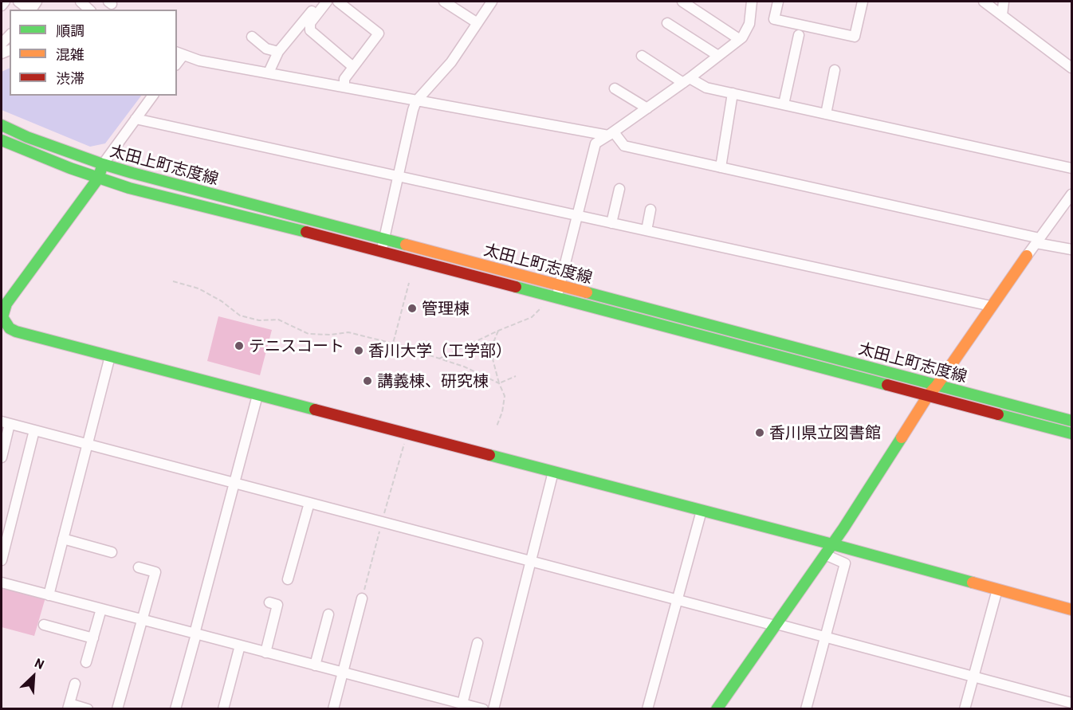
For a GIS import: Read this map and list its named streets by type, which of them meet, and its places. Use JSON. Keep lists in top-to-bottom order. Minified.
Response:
{"streets":{"main road":["太田上町志度線"]},"places":["管理棟","テニスコート","香川大学（工学部）","講義棟、研究棟","香川県立図書館"],"legend":["順調","混雑","渋滞"],"north":"top right"}
